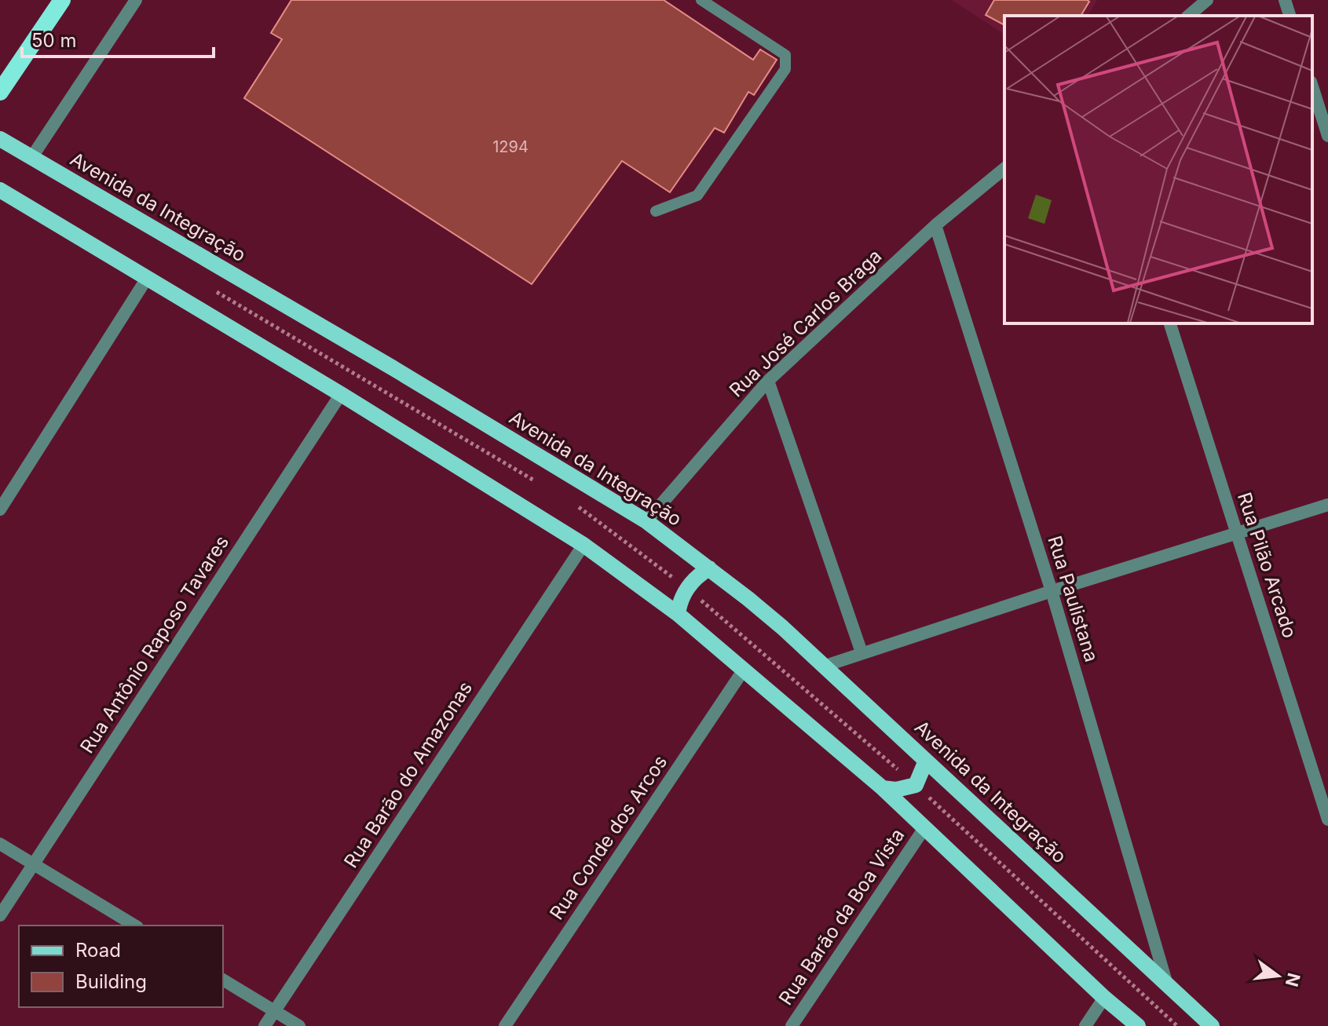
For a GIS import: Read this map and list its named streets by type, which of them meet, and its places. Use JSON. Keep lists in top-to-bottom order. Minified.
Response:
{"streets":{"main road":["Avenida da Integração"],"street":["Rua José Carlos Braga","Rua Pilão Arcado","Rua Paulistana","Rua Antônio Raposo Tavares","Rua Barão do Amazonas","Rua Conde dos Arcos","Rua Barão da Boa Vista"]},"crossings":[["Avenida da Integração","Rua José Carlos Braga"],["Avenida da Integração","Rua Paulistana"],["Rua José Carlos Braga","Rua Paulistana"]],"house_numbers":["1294"],"legend":["Road","Building"],"scale_bar":"50 m","north":"right"}
